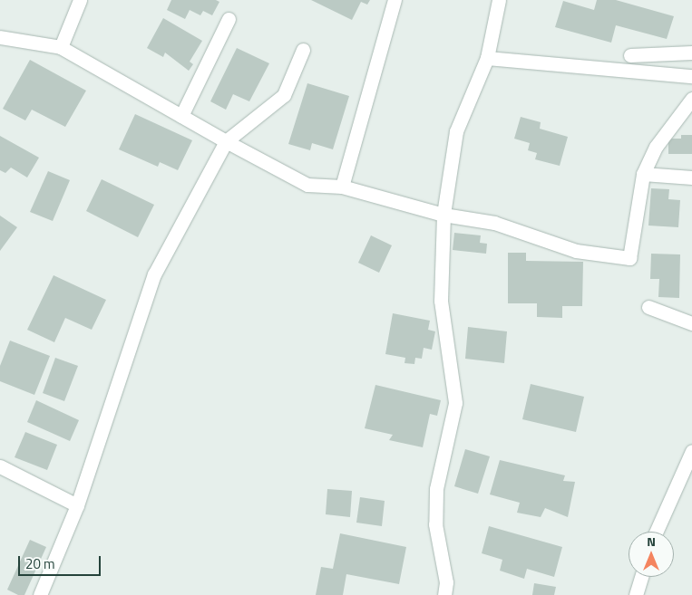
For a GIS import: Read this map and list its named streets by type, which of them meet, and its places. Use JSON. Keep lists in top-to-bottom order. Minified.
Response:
{"scale_bar":"20 m","north":"top"}
